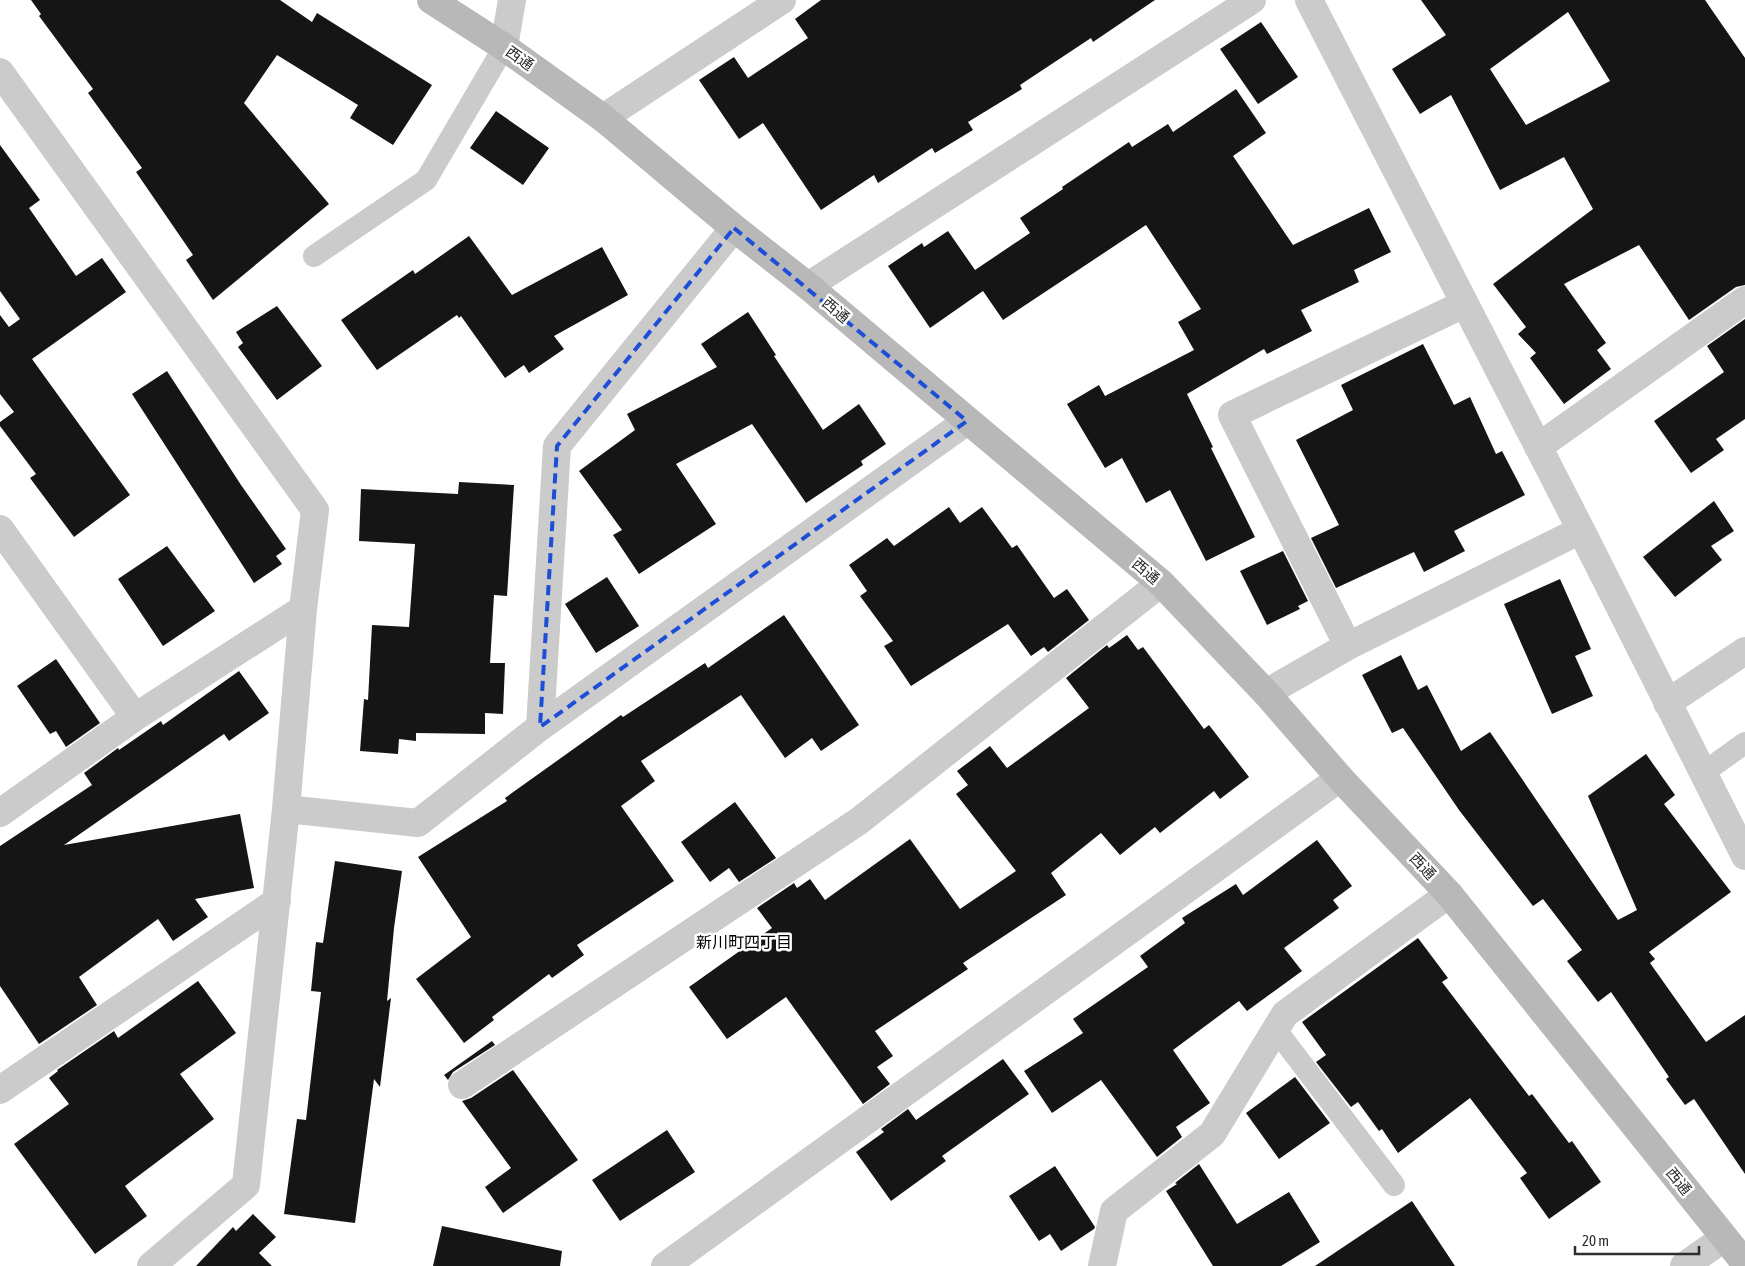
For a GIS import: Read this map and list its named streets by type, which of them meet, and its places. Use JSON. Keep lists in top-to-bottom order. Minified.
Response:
{"streets":{"street":["西通"]},"districts":["新川町四丁目"],"scale_bar":"20 m"}
